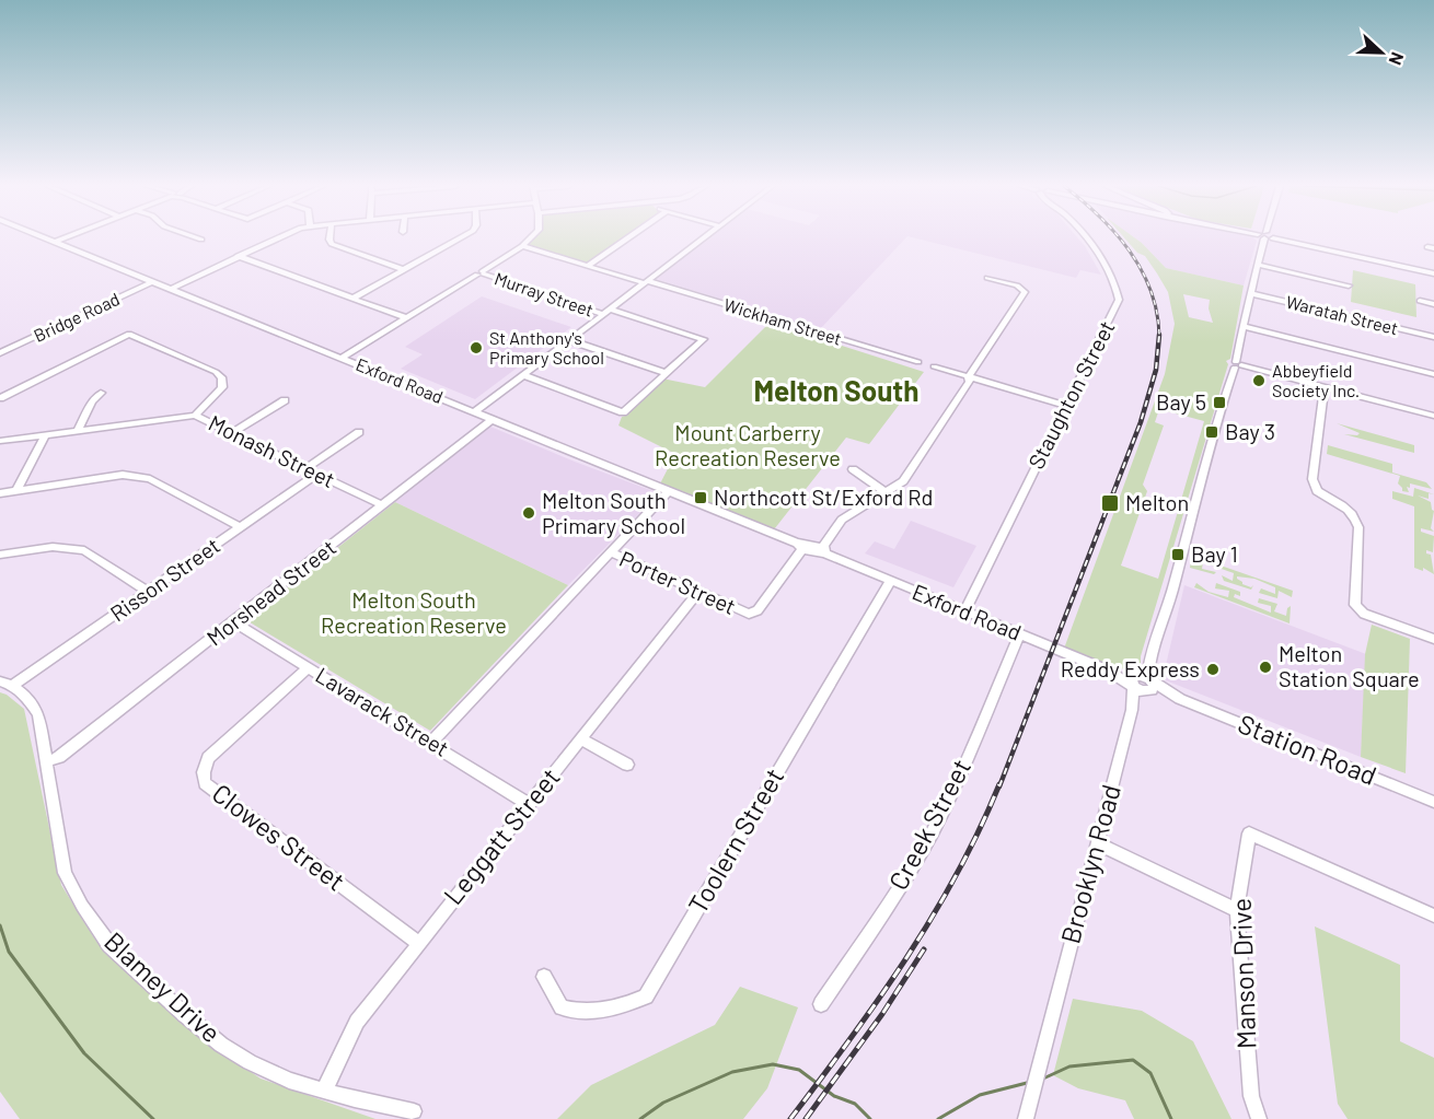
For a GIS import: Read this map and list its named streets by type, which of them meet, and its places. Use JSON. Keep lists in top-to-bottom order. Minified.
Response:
{"streets":{"street":["Murray Street","Waratah Street","Bridge Road","Wickham Street","Exford Road","Staughton Street","Monash Street","Risson Street","Porter Street","Morshead Street","Lavarack Street","Station Road","Creek Street","Leggatt Street","Clowes Street","Toolern Street","Brooklyn Road","Manson Drive","Blamey Drive"]},"crossings":[["Waratah Street","Brooklyn Road"],["Bridge Road","Exford Road"],["Exford Road","Staughton Street"],["Exford Road","Porter Street"],["Exford Road","Morshead Street"],["Exford Road","Station Road"],["Exford Road","Creek Street"],["Exford Road","Toolern Street"],["Exford Road","Brooklyn Road"],["Monash Street","Risson Street"],["Monash Street","Morshead Street"],["Risson Street","Blamey Drive"],["Porter Street","Leggatt Street"],["Morshead Street","Lavarack Street"],["Morshead Street","Blamey Drive"],["Lavarack Street","Leggatt Street"],["Lavarack Street","Clowes Street"],["Station Road","Brooklyn Road"],["Leggatt Street","Clowes Street"],["Leggatt Street","Blamey Drive"]],"districts":["Melton South"],"parks":["Mount Carberry Recreation Reserve","Melton South Recreation Reserve"],"places":{"other":["St Anthony's Primary School","Abbeyfield Society Inc.","Melton South Primary School","Melton Station Square","Reddy Express"],"transit":["Bay 5","Bay 3","Northcott St/Exford Rd","Melton","Bay 1"]},"north":"right"}
